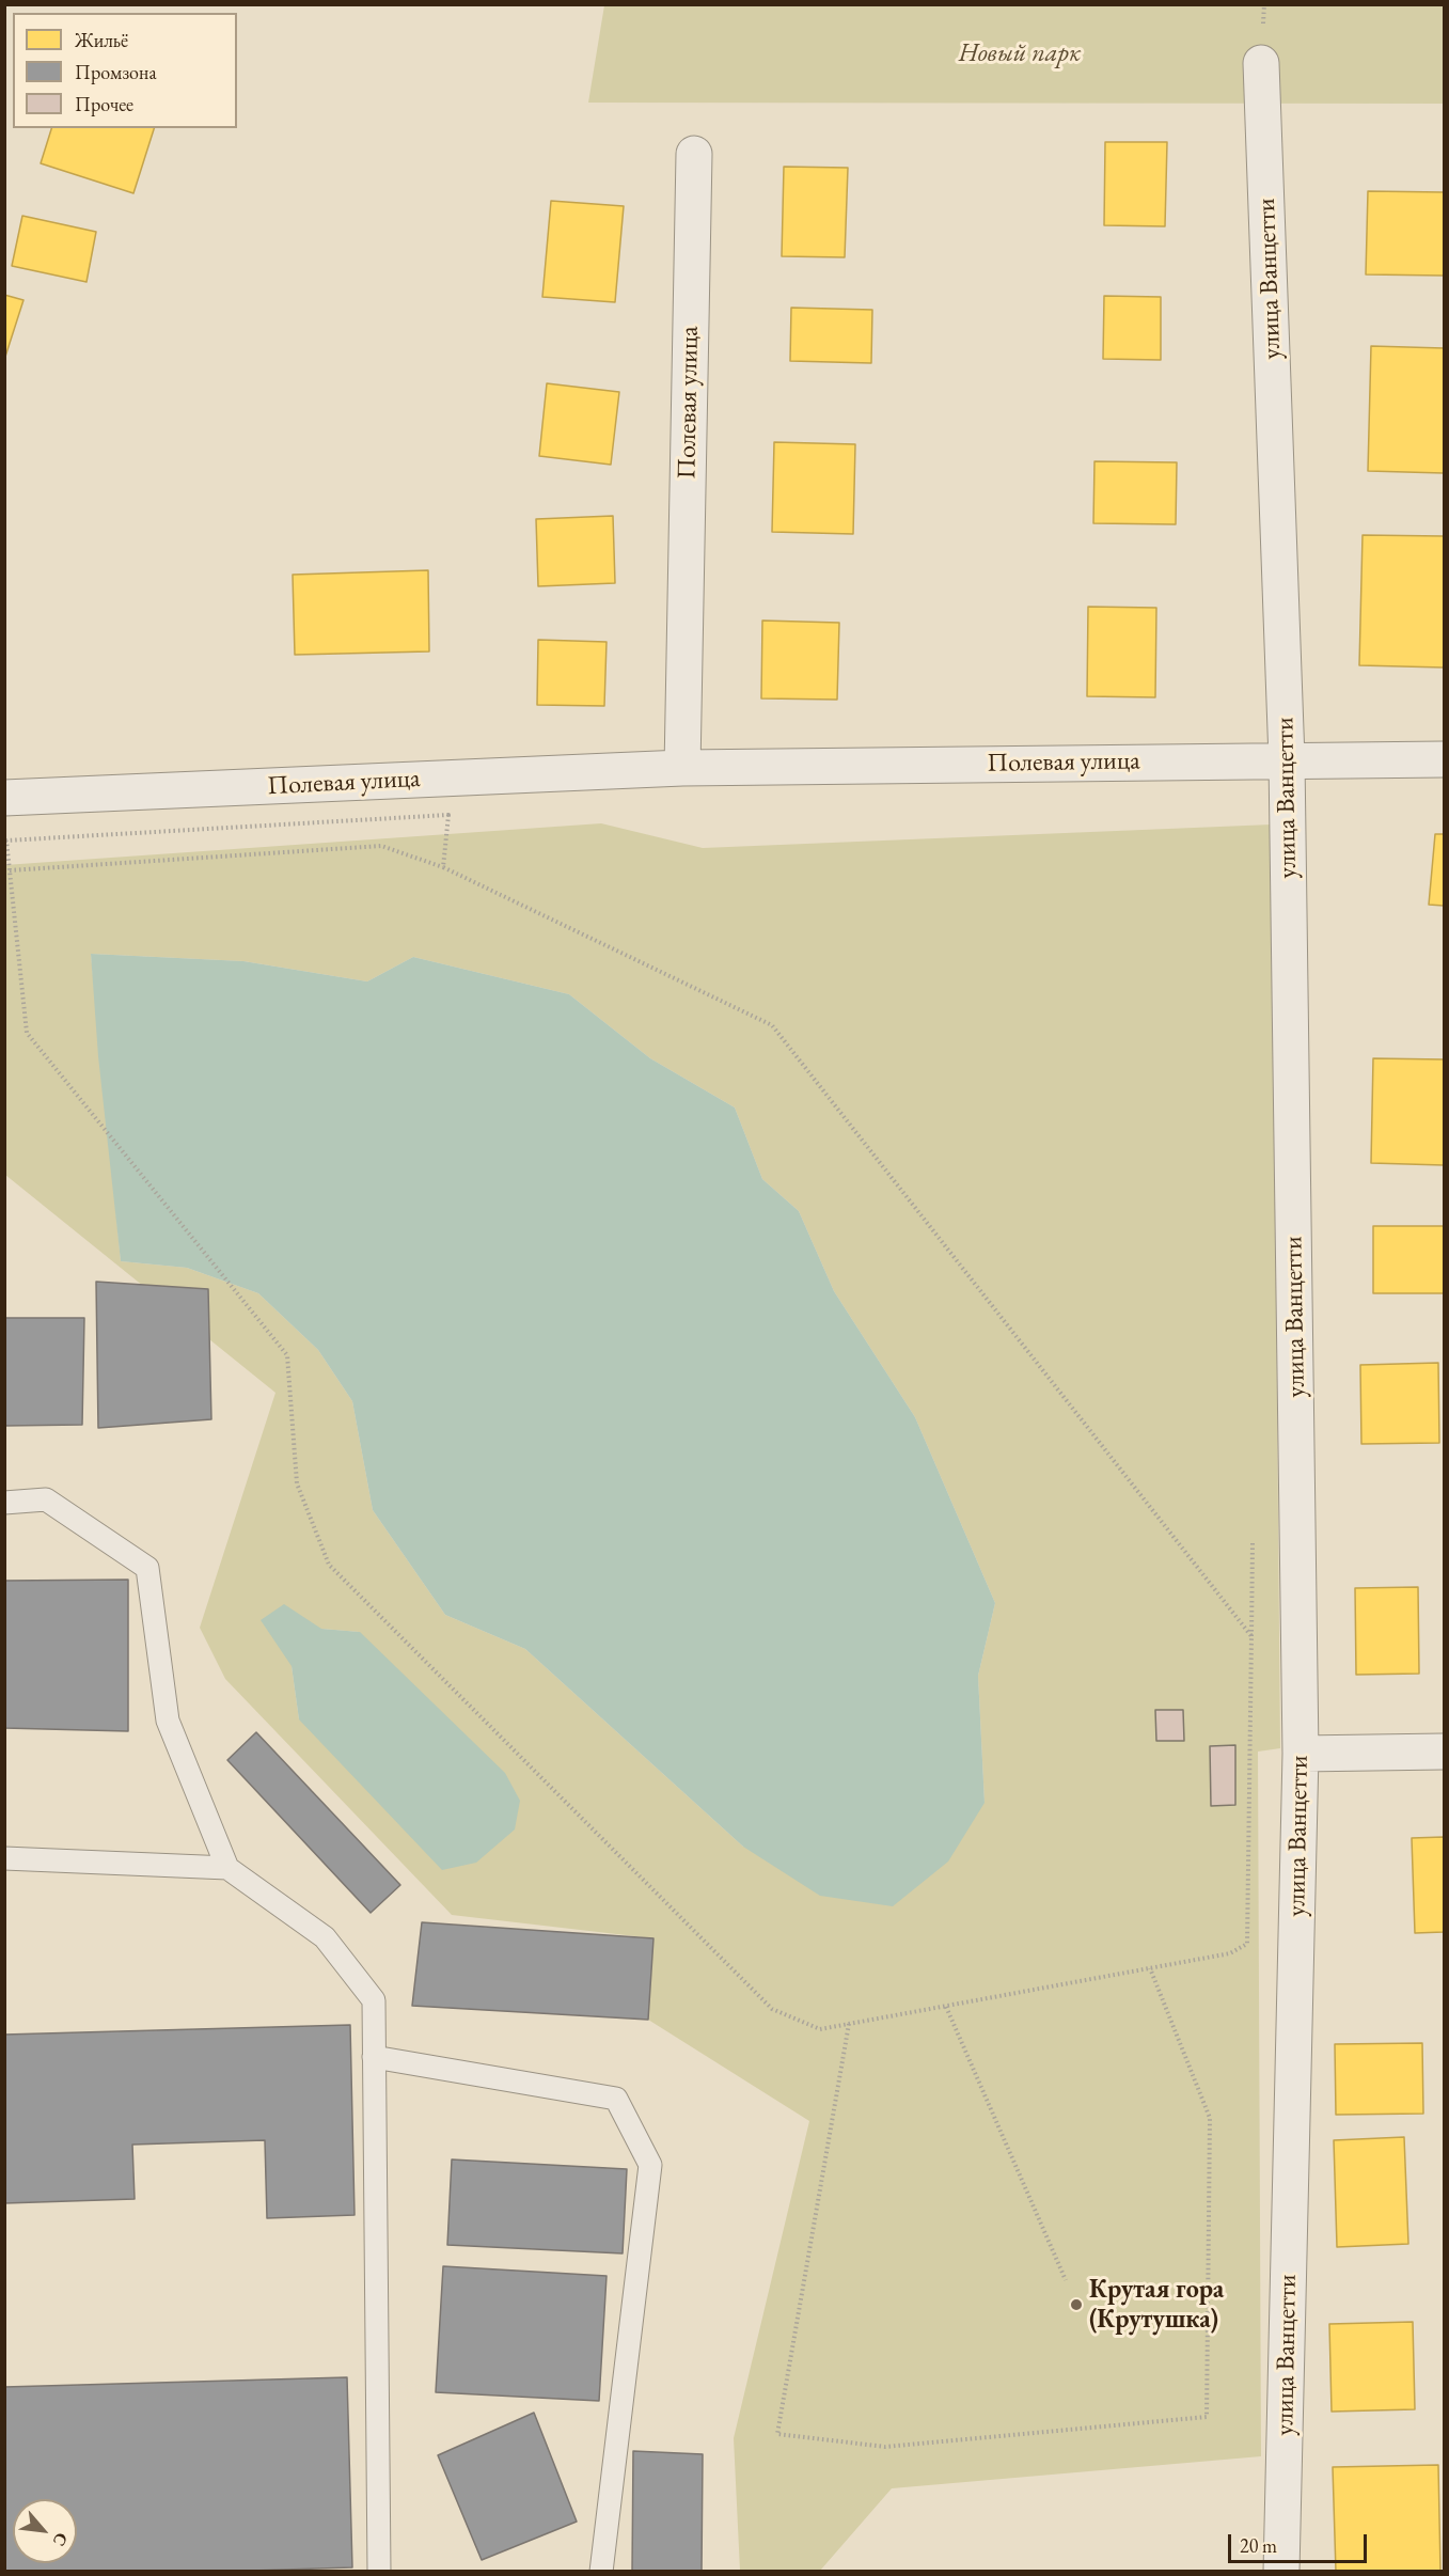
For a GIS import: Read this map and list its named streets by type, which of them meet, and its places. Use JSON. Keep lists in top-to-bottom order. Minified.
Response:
{"streets":{"street":["улица Ванцетти","Полевая улица"]},"crossings":[["улица Ванцетти","Полевая улица"]],"parks":["Новый парк"],"places":["Крутая гора (Крутушка)"],"legend":["Жильё","Промзона","Прочее"],"scale_bar":"20 m","north":"bottom right"}
